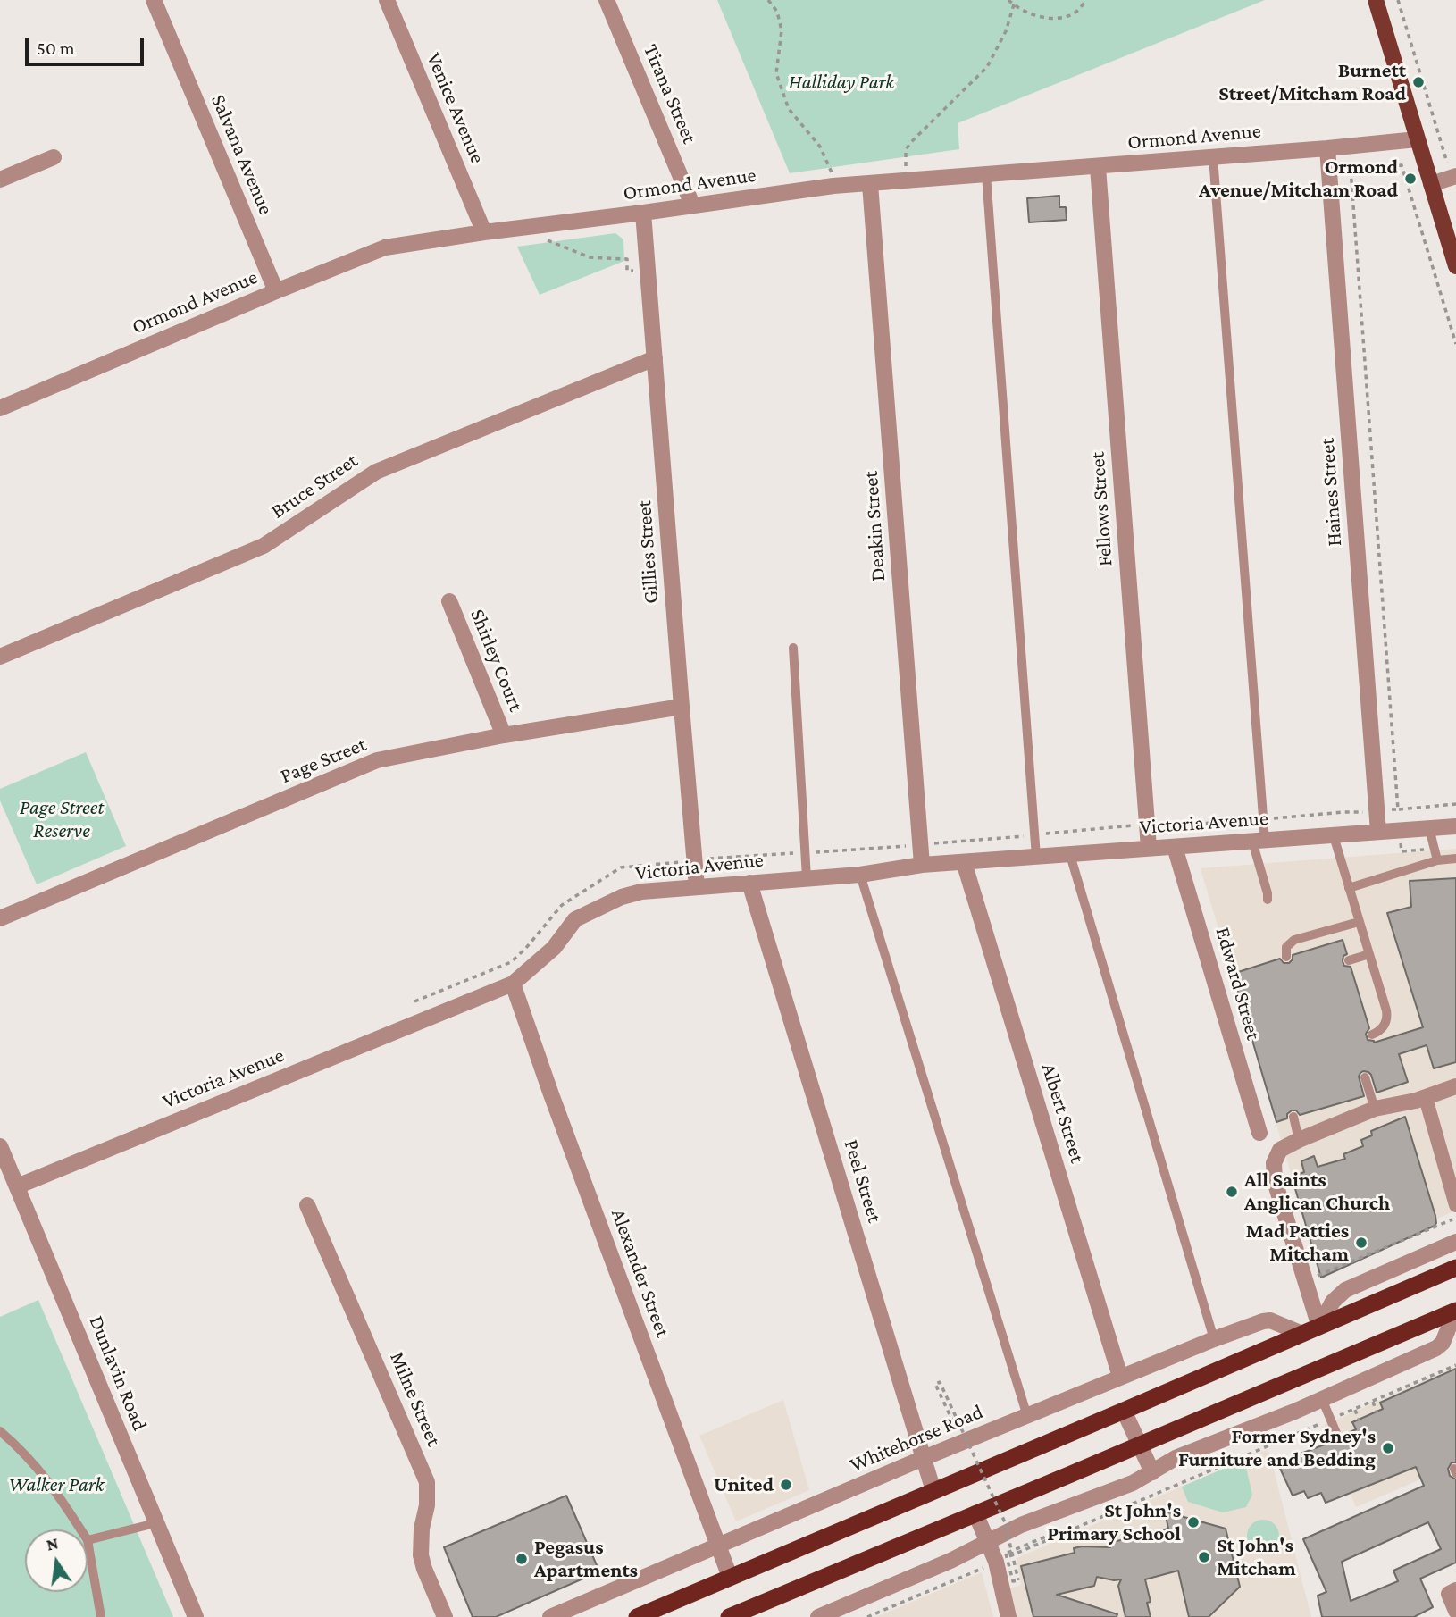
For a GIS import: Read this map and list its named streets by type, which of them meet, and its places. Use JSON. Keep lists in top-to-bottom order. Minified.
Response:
{"streets":{"street":["Tirana Street","Venice Avenue","Ormond Avenue","Salvana Avenue","Bruce Street","Haines Street","Fellows Street","Deakin Street","Gillies Street","Shirley Court","Page Street","Victoria Avenue","Edward Street","Albert Street","Peel Street","Alexander Street","Dunlavin Road","Milne Street","Whitehorse Road"]},"crossings":[["Tirana Street","Ormond Avenue"],["Venice Avenue","Ormond Avenue"],["Ormond Avenue","Salvana Avenue"],["Ormond Avenue","Haines Street"],["Ormond Avenue","Fellows Street"],["Ormond Avenue","Deakin Street"],["Ormond Avenue","Gillies Street"],["Bruce Street","Gillies Street"],["Haines Street","Victoria Avenue"],["Fellows Street","Victoria Avenue"],["Deakin Street","Victoria Avenue"],["Gillies Street","Page Street"],["Gillies Street","Victoria Avenue"],["Shirley Court","Page Street"],["Victoria Avenue","Edward Street"],["Victoria Avenue","Albert Street"],["Victoria Avenue","Peel Street"],["Victoria Avenue","Alexander Street"],["Victoria Avenue","Dunlavin Road"],["Albert Street","Whitehorse Road"],["Peel Street","Whitehorse Road"],["Alexander Street","Whitehorse Road"]],"parks":["Halliday Park","Page Street Reserve","Walker Park"],"places":["Burnett Street/Mitcham Road","Ormond Avenue/Mitcham Road","All Saints Anglican Church","Mad Patties Mitcham","Former Sydney's Furniture and Bedding","United","St John's Primary School","St John's Mitcham","Pegasus Apartments"],"scale_bar":"50 m","north":"top"}
